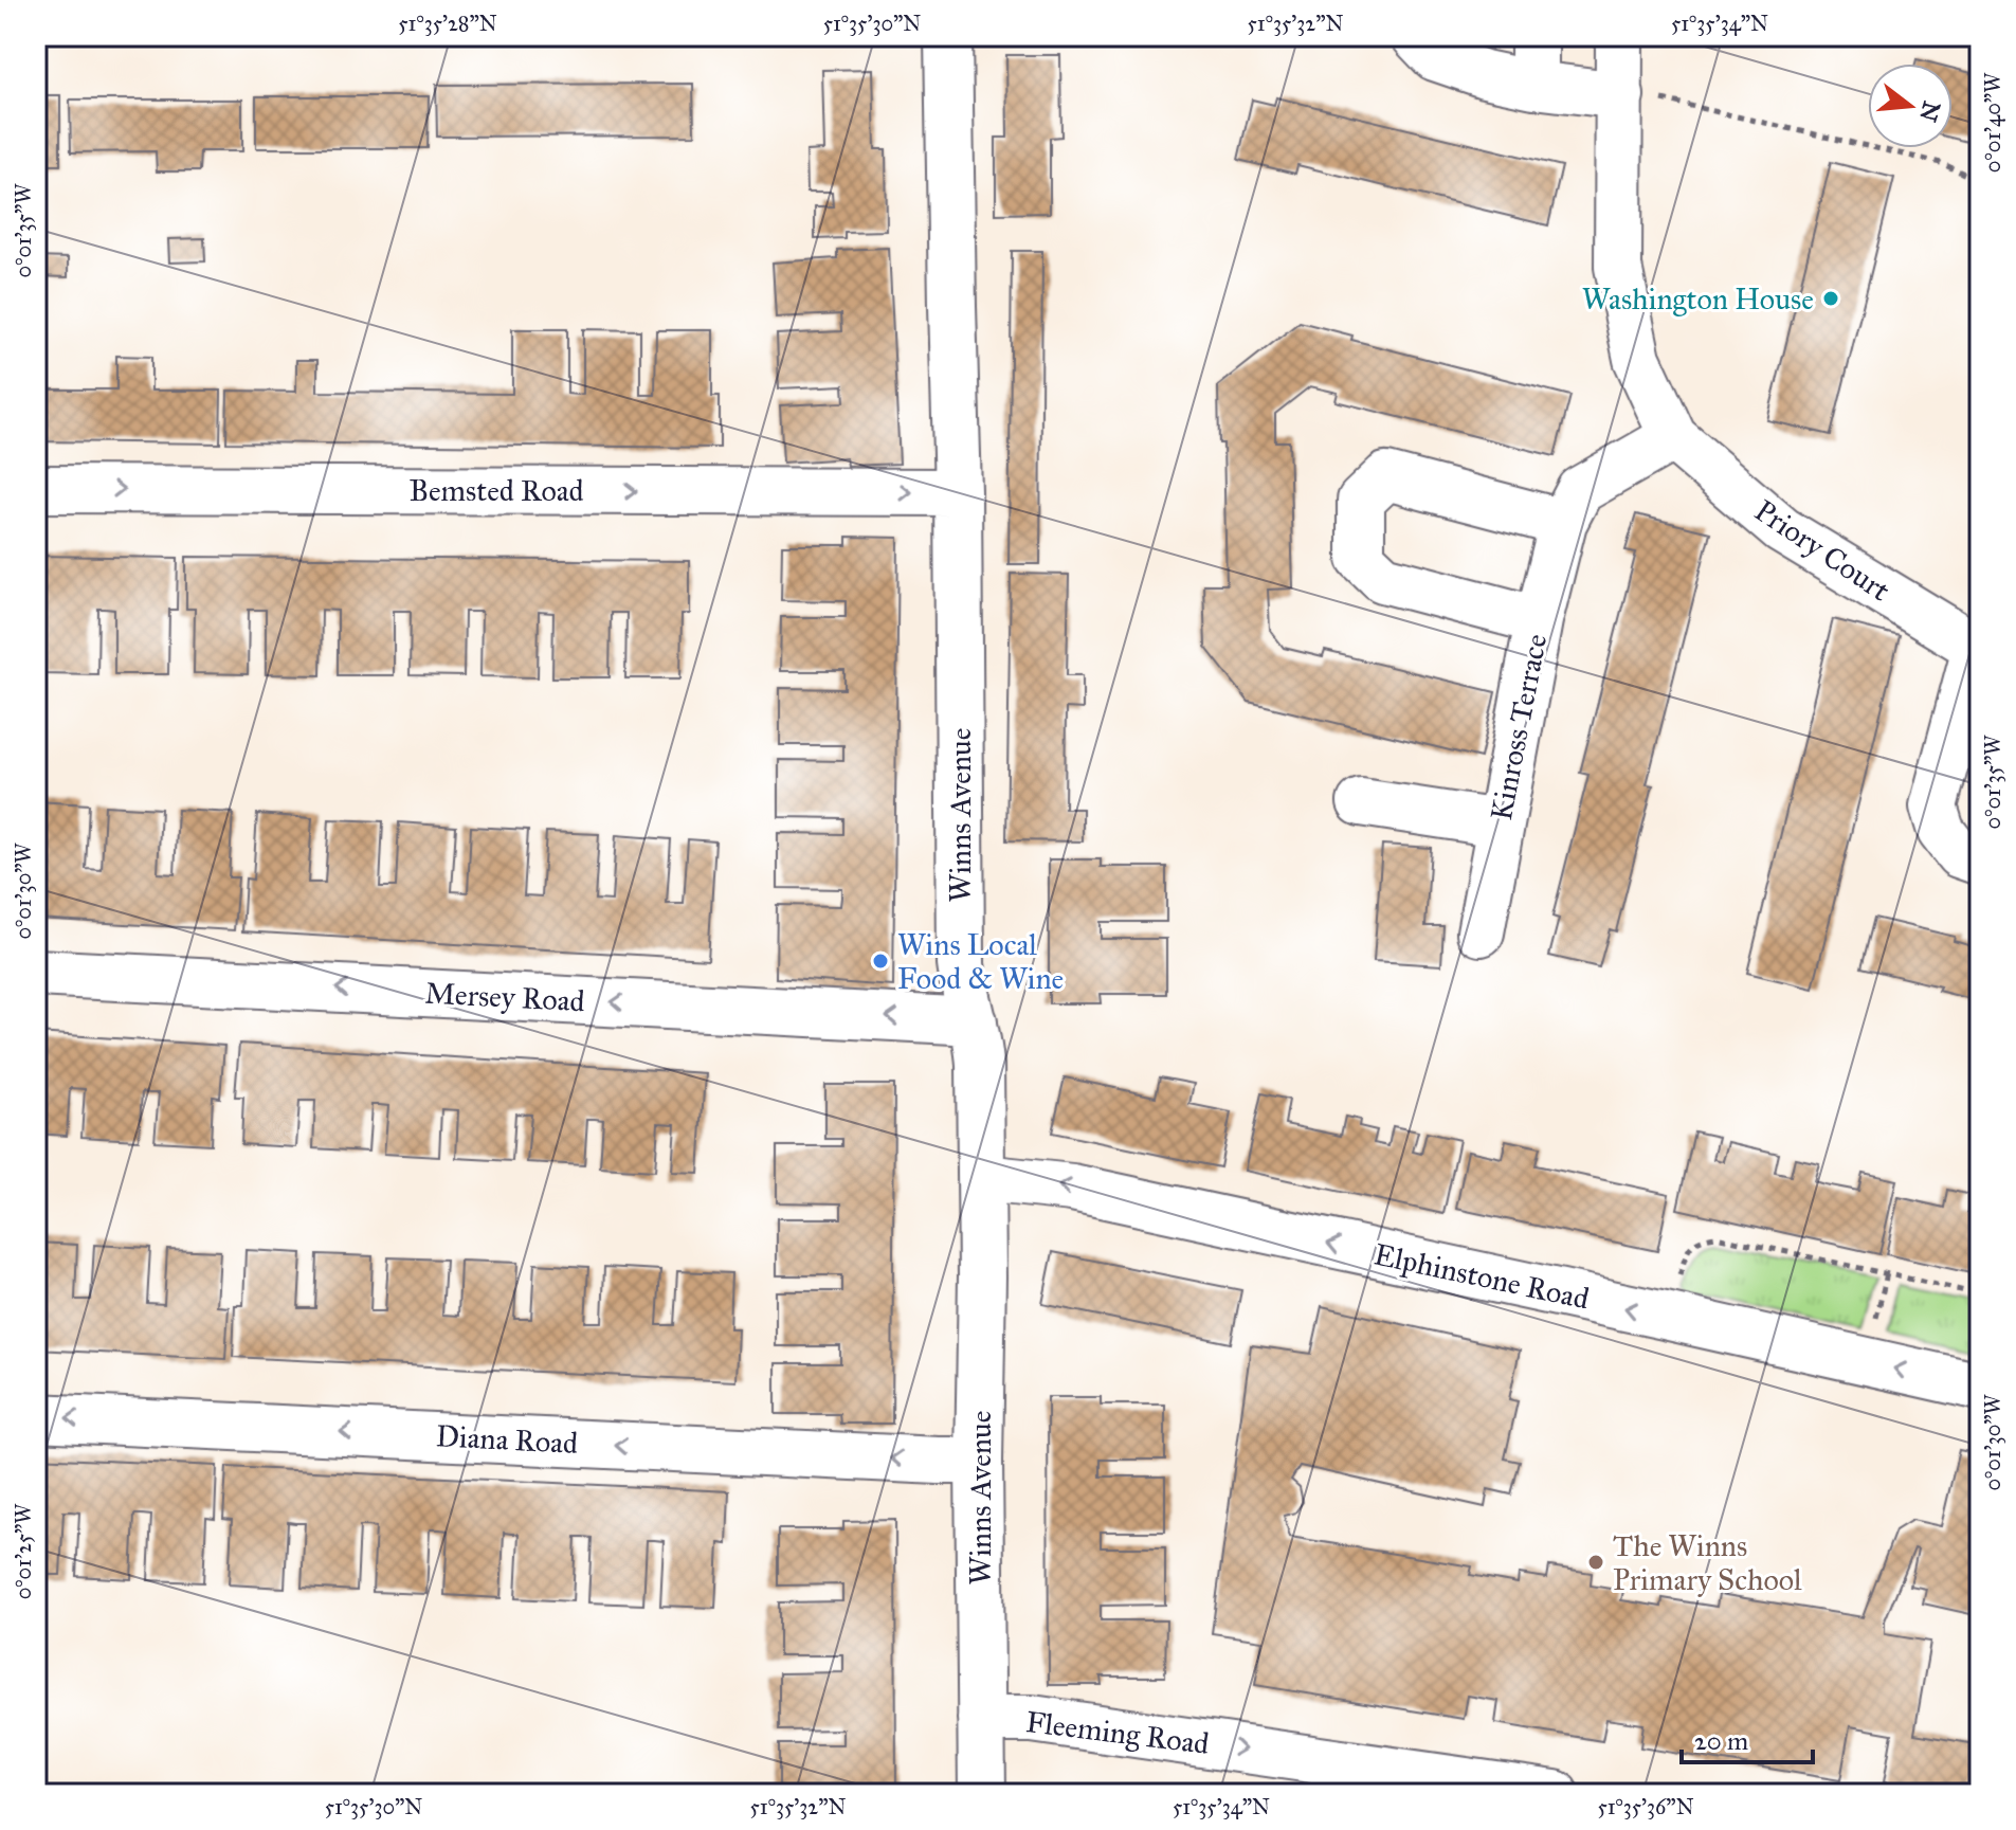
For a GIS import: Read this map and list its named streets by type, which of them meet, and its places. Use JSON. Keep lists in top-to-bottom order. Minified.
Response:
{"streets":{"street":["Bemsted Road","Priory Court","Kinross Terrace","Winns Avenue","Mersey Road","Elphinstone Road","Diana Road","Fleeming Road"]},"crossings":[["Bemsted Road","Winns Avenue"],["Winns Avenue","Mersey Road"],["Winns Avenue","Elphinstone Road"],["Winns Avenue","Diana Road"],["Winns Avenue","Fleeming Road"]],"one_way":["Bemsted Road","Mersey Road","Elphinstone Road","Diana Road","Fleeming Road"],"places":["Washington House","Wins Local Food & Wine","The Winns Primary School"],"scale_bar":"20 m","north":"right","coordinates":["51°35'28\"N","51°35'30\"N","51°35'32\"N","51°35'34\"N","0°01'40\"W","0°01'35\"W","0°01'30\"W","0°01'25\"W","51°35'36\"N"]}
